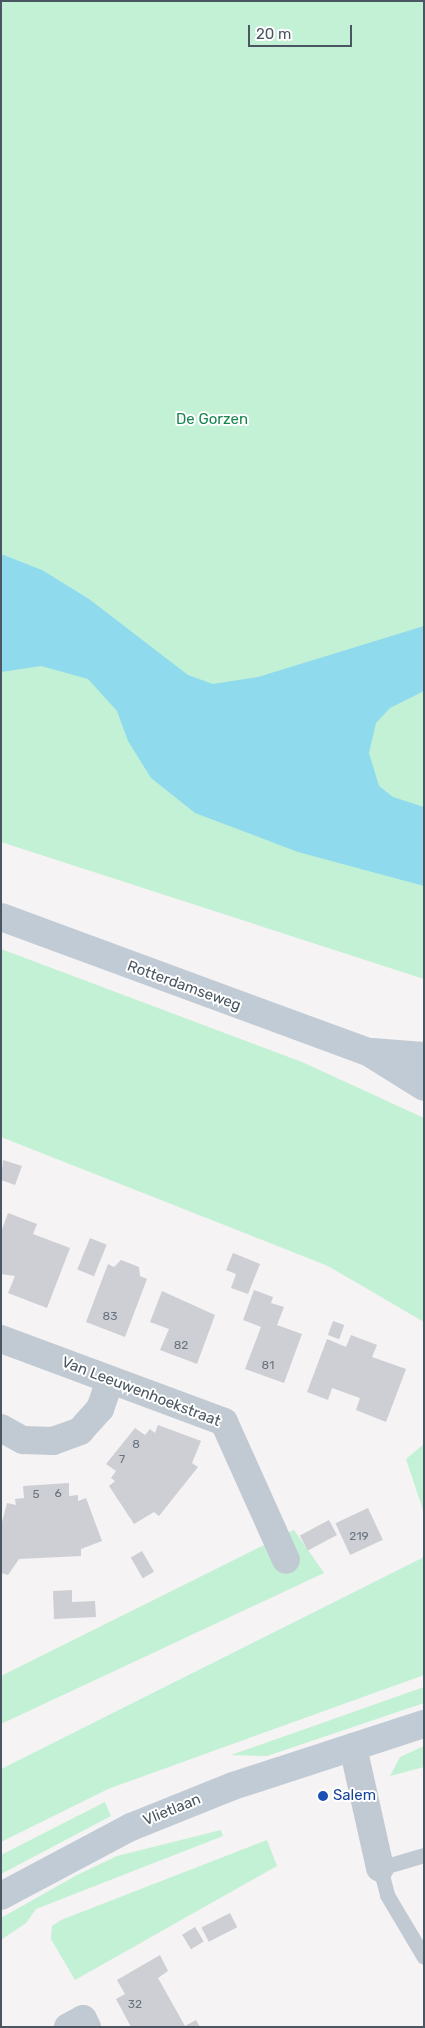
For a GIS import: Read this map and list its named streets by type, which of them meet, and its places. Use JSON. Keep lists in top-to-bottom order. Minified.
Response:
{"streets":{"main road":["Rotterdamseweg","Vlietlaan"],"street":["Van Leeuwenhoekstraat"]},"parks":["De Gorzen"],"places":["Salem"],"house_numbers":["83","82","81","8","7","6","5","219","32"],"scale_bar":"20 m"}
